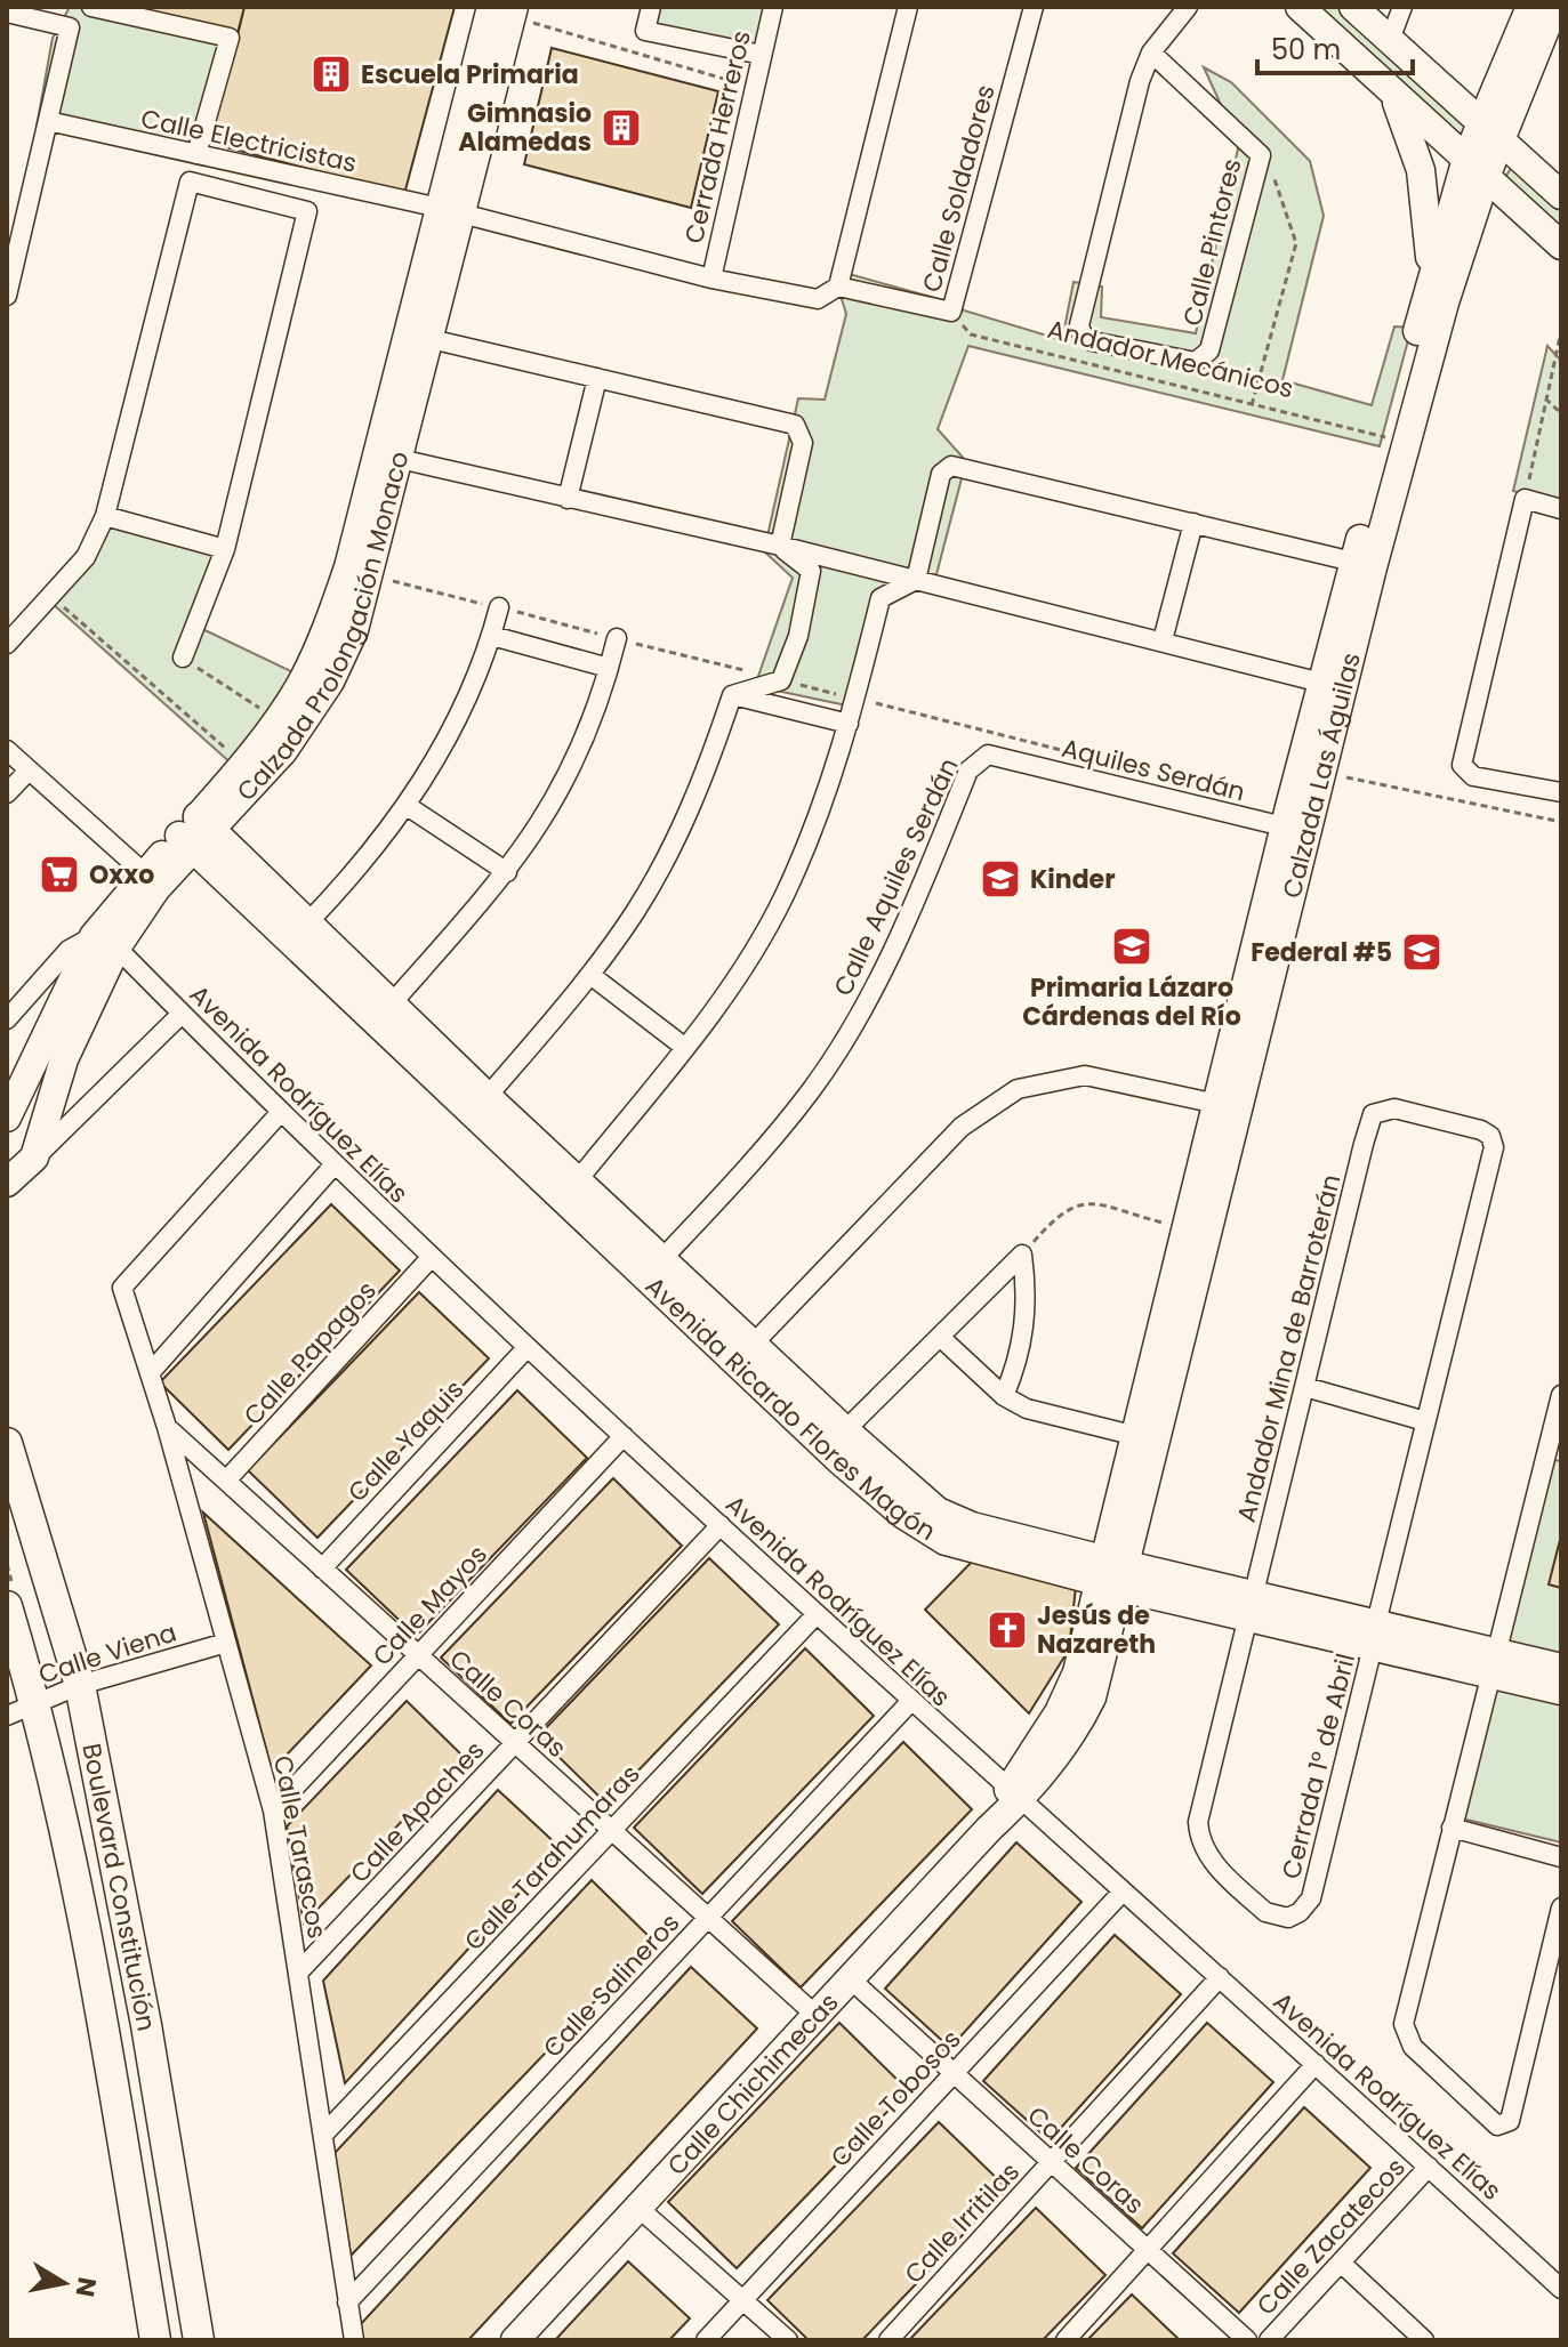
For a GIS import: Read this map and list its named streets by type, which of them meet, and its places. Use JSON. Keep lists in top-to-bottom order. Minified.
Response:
{"streets":{"main road":["Boulevard Constitución"],"street":["Cerrada Herreros","Calle Electricistas","Calle Soldadores","Calle Pintores","Calzada Prolongación Monaco","Aquiles Serdán","Calzada Las Águilas","Calle Aquiles Serdán","Avenida Rodríguez Elías","Andador Mina de Barroterán","Calle Papagos","Avenida Ricardo Flores Magón","Calle Yaquis","Calle Mayos","Calle Viena","Calle Coras","Cerrada 1° de Abril","Calle Apaches","Calle Tarascos","Calle Tarahumaras","Calle Salineros","Calle Chichimecas","Calle Tobosos","Calle Irritilas","Calle Zacatecos"],"path":["Andador Mecánicos"]},"crossings":[["Calle Electricistas","Calzada Prolongación Monaco"],["Calle Soldadores","Andador Mecánicos"],["Andador Mecánicos","Calzada Las Águilas"],["Calzada Prolongación Monaco","Avenida Rodríguez Elías"],["Calzada Prolongación Monaco","Avenida Ricardo Flores Magón"],["Aquiles Serdán","Calzada Las Águilas"],["Aquiles Serdán","Calle Aquiles Serdán"],["Calzada Las Águilas","Avenida Rodríguez Elías"],["Calzada Las Águilas","Avenida Ricardo Flores Magón"],["Calzada Las Águilas","Calle Chichimecas"],["Calle Aquiles Serdán","Avenida Ricardo Flores Magón"],["Avenida Rodríguez Elías","Calle Papagos"],["Avenida Rodríguez Elías","Calle Yaquis"],["Avenida Rodríguez Elías","Calle Mayos"],["Avenida Rodríguez Elías","Calle Apaches"],["Avenida Rodríguez Elías","Calle Tarascos"],["Avenida Rodríguez Elías","Calle Tarahumaras"],["Avenida Rodríguez Elías","Calle Salineros"],["Avenida Rodríguez Elías","Calle Chichimecas"],["Avenida Rodríguez Elías","Calle Tobosos"],["Avenida Rodríguez Elías","Calle Irritilas"],["Avenida Rodríguez Elías","Calle Zacatecos"],["Andador Mina de Barroterán","Avenida Ricardo Flores Magón"],["Andador Mina de Barroterán","Cerrada 1° de Abril"],["Calle Papagos","Calle Coras"],["Avenida Ricardo Flores Magón","Cerrada 1° de Abril"],["Calle Yaquis","Calle Coras"],["Calle Mayos","Calle Coras"],["Calle Mayos","Calle Tarascos"],["Calle Viena","Calle Tarascos"],["Calle Viena","Boulevard Constitución"],["Calle Coras","Calle Apaches"],["Calle Coras","Calle Tarascos"],["Calle Coras","Calle Tarahumaras"],["Calle Coras","Calle Salineros"],["Calle Coras","Calle Chichimecas"],["Calle Coras","Calle Tobosos"],["Calle Coras","Calle Irritilas"],["Calle Apaches","Calle Tarascos"],["Calle Tarascos","Calle Tarahumaras"],["Calle Tarascos","Calle Salineros"]],"places":{"building":["Escuela Primaria","Gimnasio Alamedas"],"supermarket":["Oxxo"],"school or university":["Kinder","Primaria Lázaro Cárdenas del Río","Federal #5"],"church":["Jesús de Nazareth"]},"scale_bar":"50 m","north":"right"}
